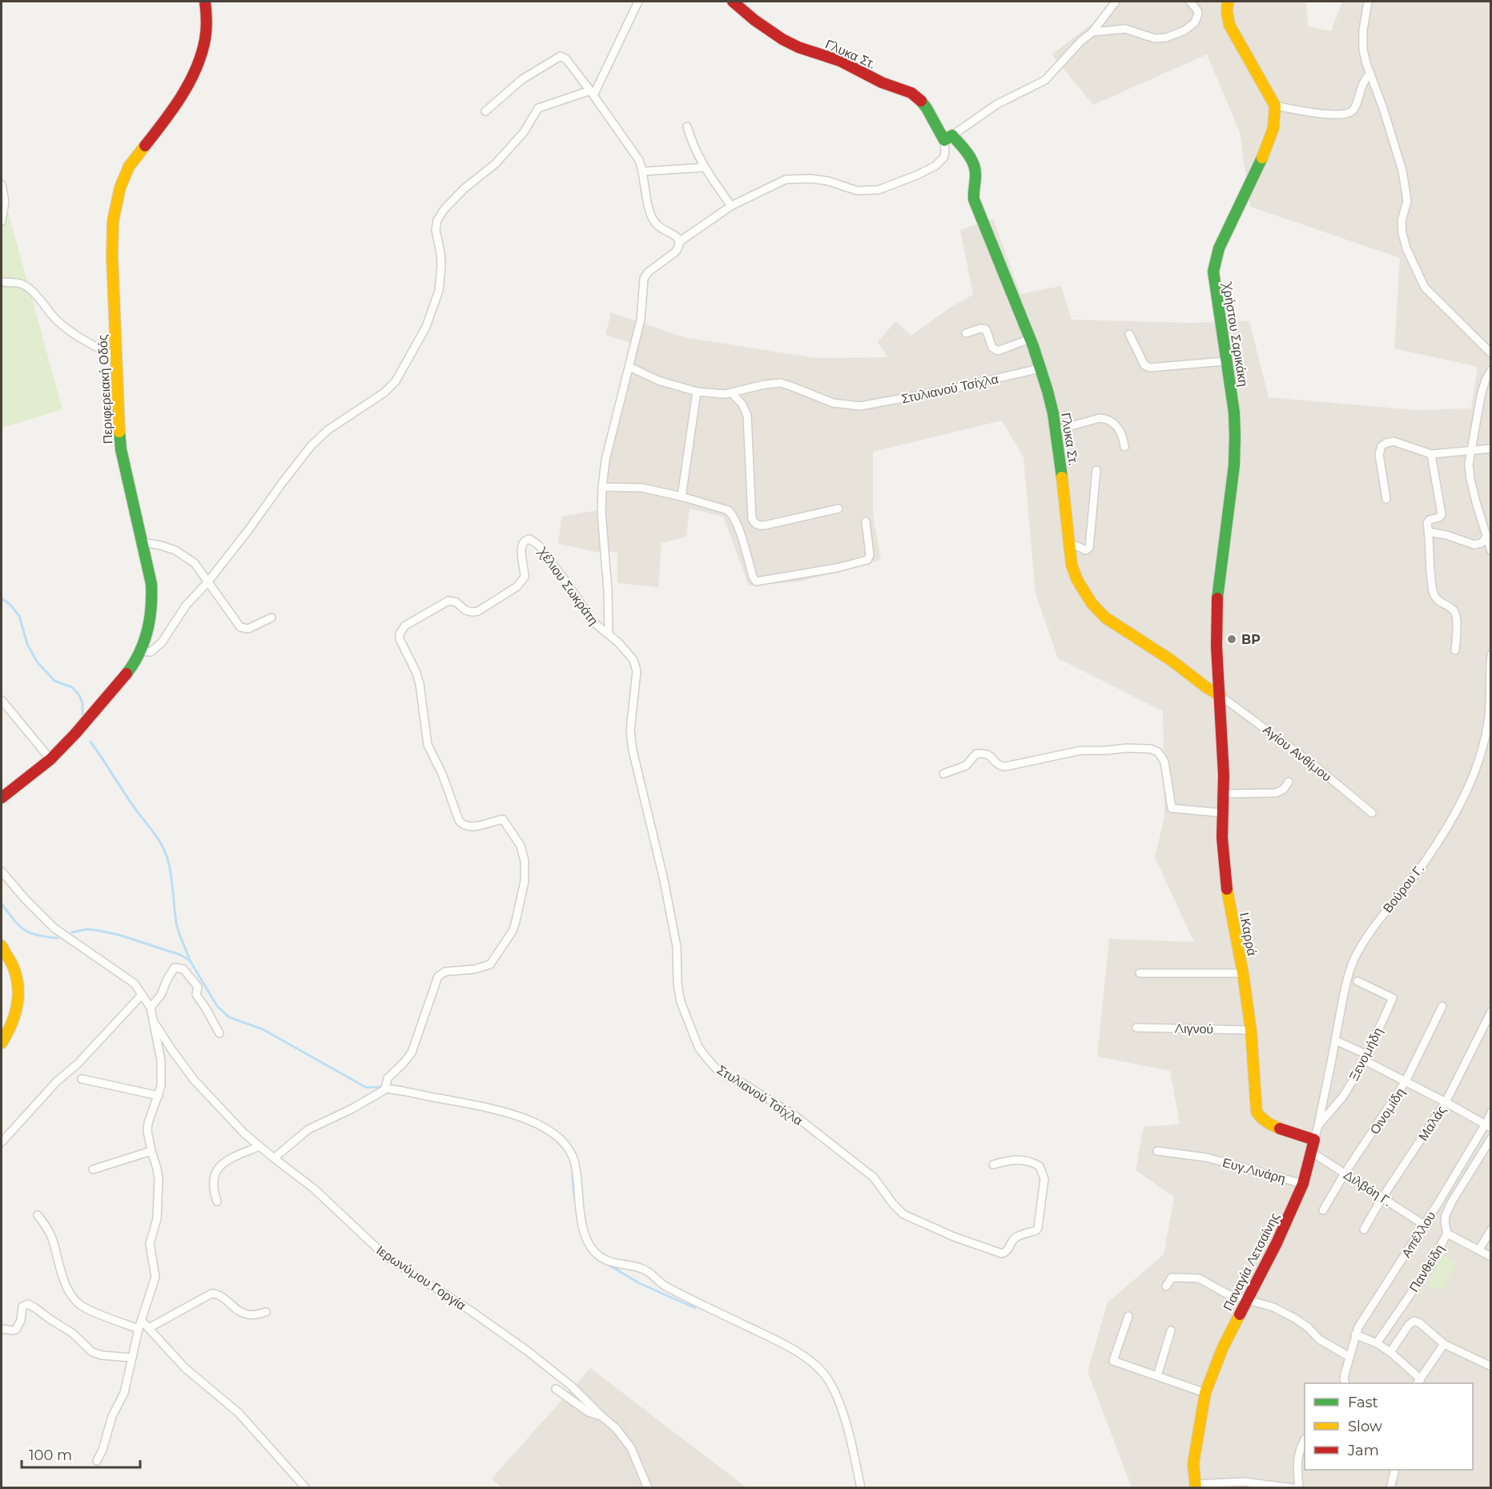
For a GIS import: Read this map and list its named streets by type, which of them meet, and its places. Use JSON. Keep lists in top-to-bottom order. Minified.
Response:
{"streets":{"main road":["Γλυκα Στ.","Χρήστου Σαρικάκη","Περιφερειακή Οδός","Ι.Καρρά","Παναγία Λετσαίνης"],"street":["Στυλιανού Τσίχλα","Χέλιου Σωκράτη","Αγίου Ανθίμου","Βούρου Γ.","Λιγνού","Ξενομήδη","Οινομίδη","Μαλάς","Ευγ.Λινάρη","Διλβόη Γ.","Απέλλου","Πανθείδη","Ιερωνύμου Γοργία"]},"crossings":[["Γλυκα Στ.","Χρήστου Σαρικάκη"],["Γλυκα Στ.","Στυλιανού Τσίχλα"],["Γλυκα Στ.","Χέλιου Σωκράτη"],["Γλυκα Στ.","Αγίου Ανθίμου"],["Γλυκα Στ.","Ι.Καρρά"],["Χρήστου Σαρικάκη","Αγίου Ανθίμου"],["Χρήστου Σαρικάκη","Ι.Καρρά"],["Στυλιανού Τσίχλα","Χέλιου Σωκράτη"],["Αγίου Ανθίμου","Ι.Καρρά"],["Βούρου Γ.","Ξενομήδη"],["Ι.Καρρά","Λιγνού"],["Ι.Καρρά","Ξενομήδη"],["Ι.Καρρά","Παναγία Λετσαίνης"],["Ξενομήδη","Παναγία Λετσαίνης"],["Οινομίδη","Διλβόη Γ."],["Μαλάς","Διλβόη Γ."],["Ευγ.Λινάρη","Παναγία Λετσαίνης"],["Διλβόη Γ.","Απέλλου"],["Διλβόη Γ.","Παναγία Λετσαίνης"]],"places":["BP"],"legend":["Fast","Slow","Jam"],"scale_bar":"100 m"}
